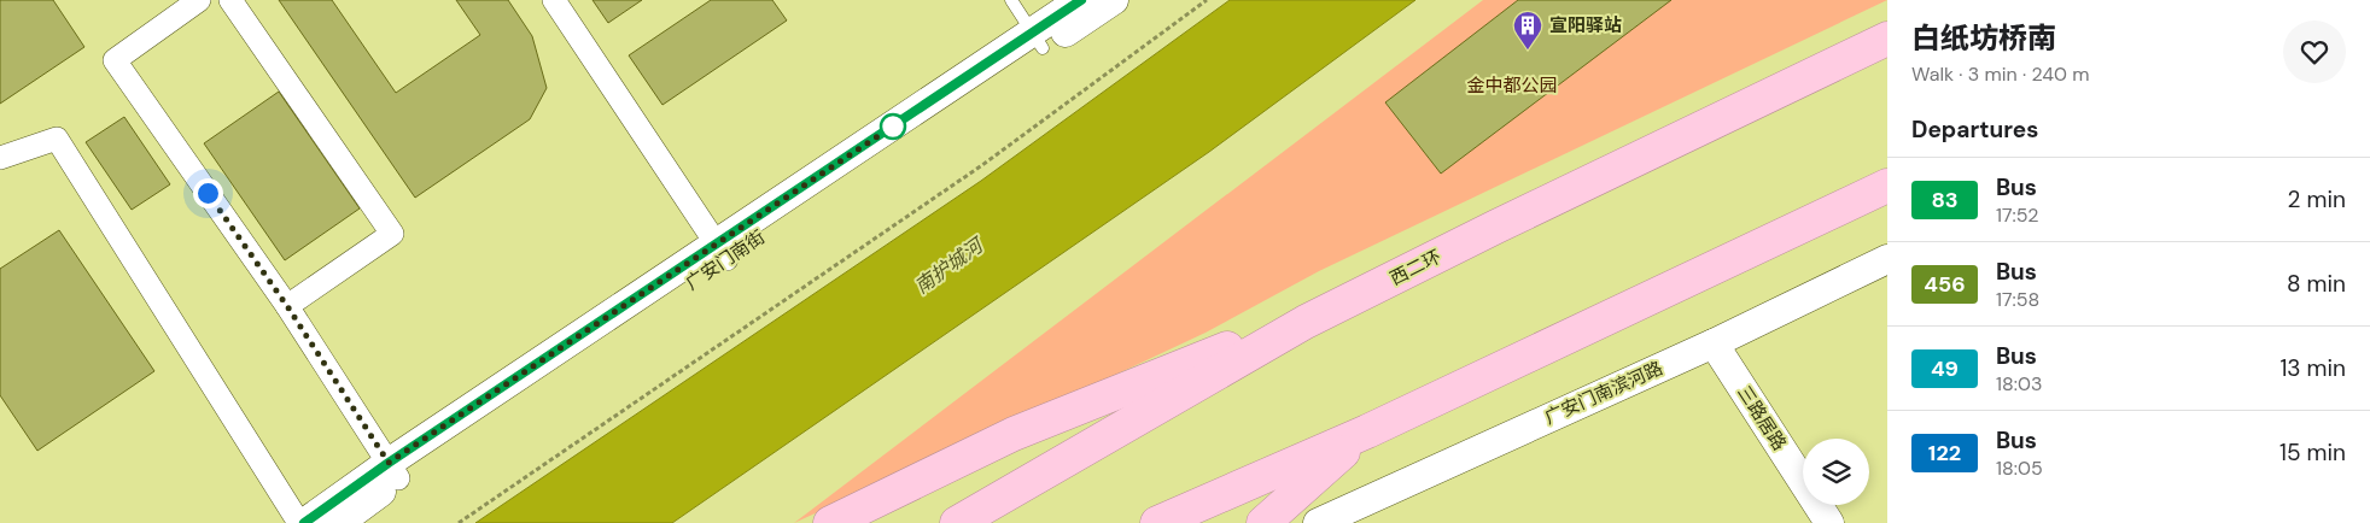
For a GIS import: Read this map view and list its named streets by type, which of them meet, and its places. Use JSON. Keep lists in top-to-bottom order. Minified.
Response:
{"streets":{"highway":["西二环"],"street":["广安门南街","广安门南滨河路","三路居路"]},"crossings":[["广安门南滨河路","三路居路"]],"water":["南护城河"],"parks":["金中都公园"],"places":{"building":["宣阳驿站"]},"lines":["bus line 83"],"page":{"heading":[["白纸坊桥南","Walk · 3 min · 240 m"],"Departures"],"list":[{"mark":"83","name":"Bus","note":"17:52","value":"2 min"},{"mark":"456","name":"Bus","note":"17:58","value":"8 min"},{"mark":"49","name":"Bus","note":"18:03","value":"13 min"},{"mark":"122","name":"Bus","note":"18:05","value":"15 min"}]}}
